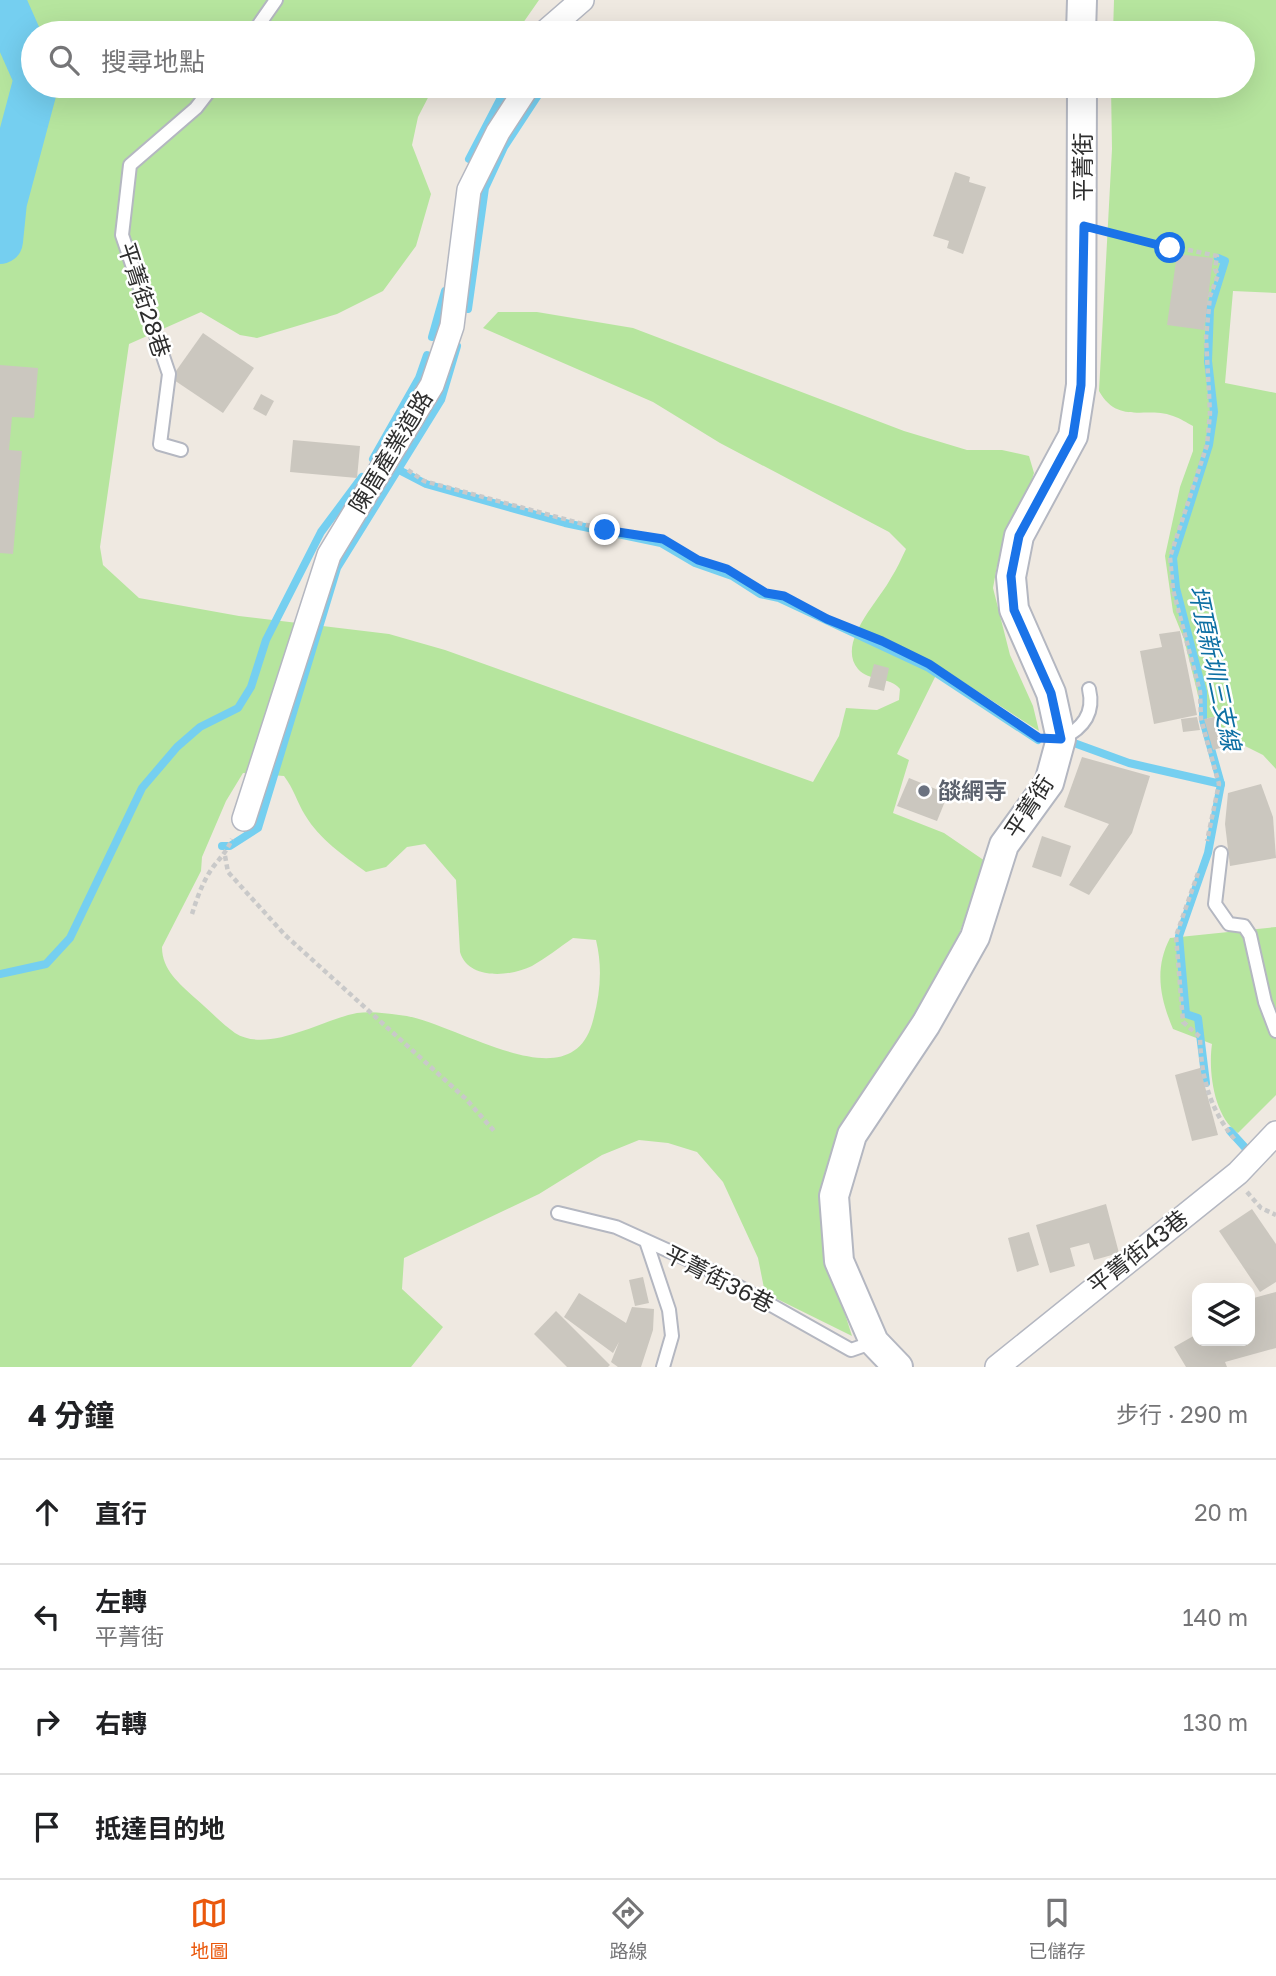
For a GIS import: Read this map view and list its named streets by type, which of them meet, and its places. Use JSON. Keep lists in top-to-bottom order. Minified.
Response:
{"streets":{"street":["平菁街","陳厝產業道路","平菁街43巷"],"lane":["平菁街28巷","平菁街36巷"]},"crossings":[["平菁街","平菁街36巷"]],"water":["坪頂新圳三支線"],"places":["燄網寺"],"page":{"search":"搜尋地點","heading":["4 分鐘","步行 · 290 m"],"list":[["直行","20 m"],["左轉","平菁街","140 m"],["右轉","130 m"],"抵達目的地"],"nav":["地圖","路線","已儲存"]}}
